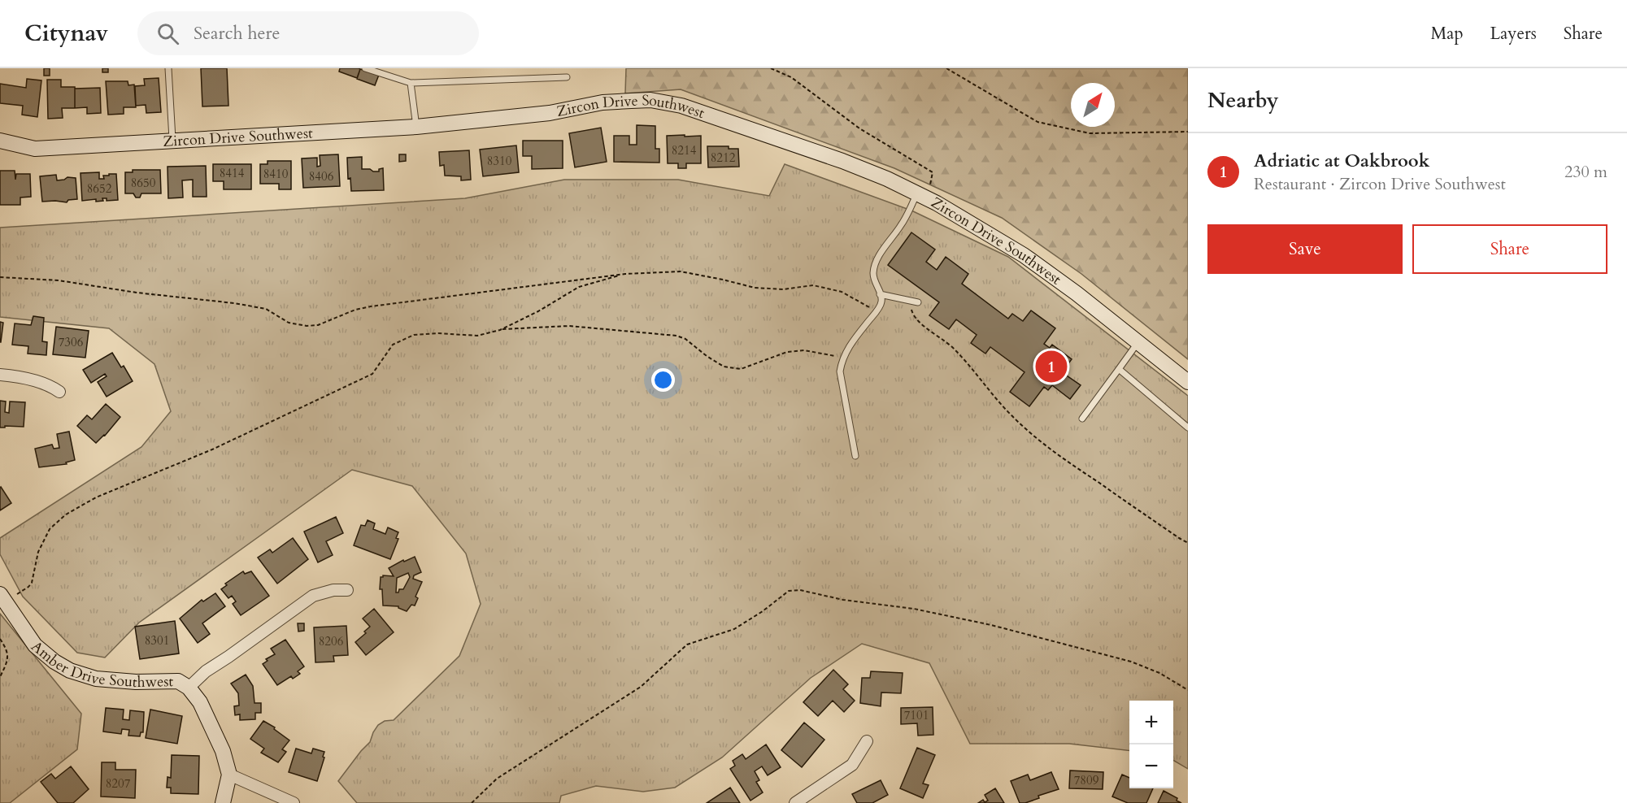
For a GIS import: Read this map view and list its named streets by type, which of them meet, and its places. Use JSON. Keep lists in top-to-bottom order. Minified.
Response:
{"streets":{"street":["Zircon Drive Southwest","Amber Drive Southwest"]},"house_numbers":["8214","8212","8310","8414","8410","8406","8650","8652","7306","8301","8206","7101","7809","8207"],"north":"top right","page":{"header":"Citynav","search":"Search here","nav":["Map","Layers","Share"],"heading":"Nearby","list":[{"mark":"1","name":"Adriatic at Oakbrook","note":"Restaurant · Zircon Drive Southwest","value":"230 m"}],"buttons":["Save","Share"],"pins":"1","map_buttons":["+","−"]}}
